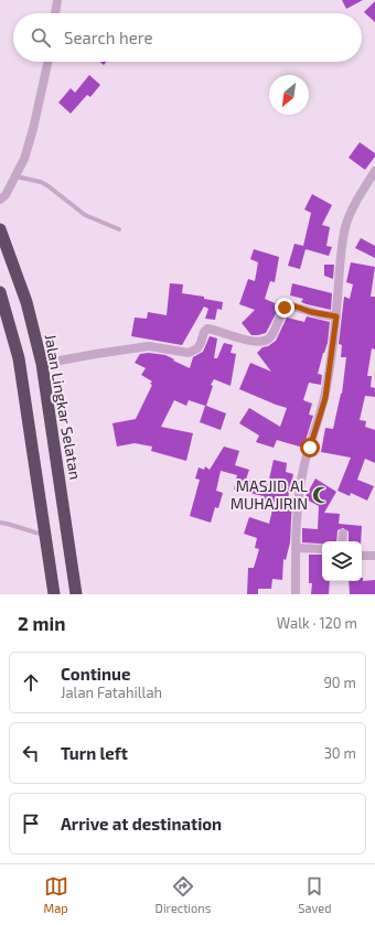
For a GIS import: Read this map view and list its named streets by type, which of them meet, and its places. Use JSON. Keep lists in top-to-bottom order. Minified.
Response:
{"streets":{"highway":["Jalan Lingkar Selatan"]},"places":{"mosque":["MASJID AL MUHAJIRIN"]},"north":"bottom left","page":{"search":"Search here","heading":["2 min","Walk · 120 m"],"list":[["Continue","Jalan Fatahillah","90 m"],["Turn left","30 m"],"Arrive at destination"],"nav":["Map","Directions","Saved"]}}
